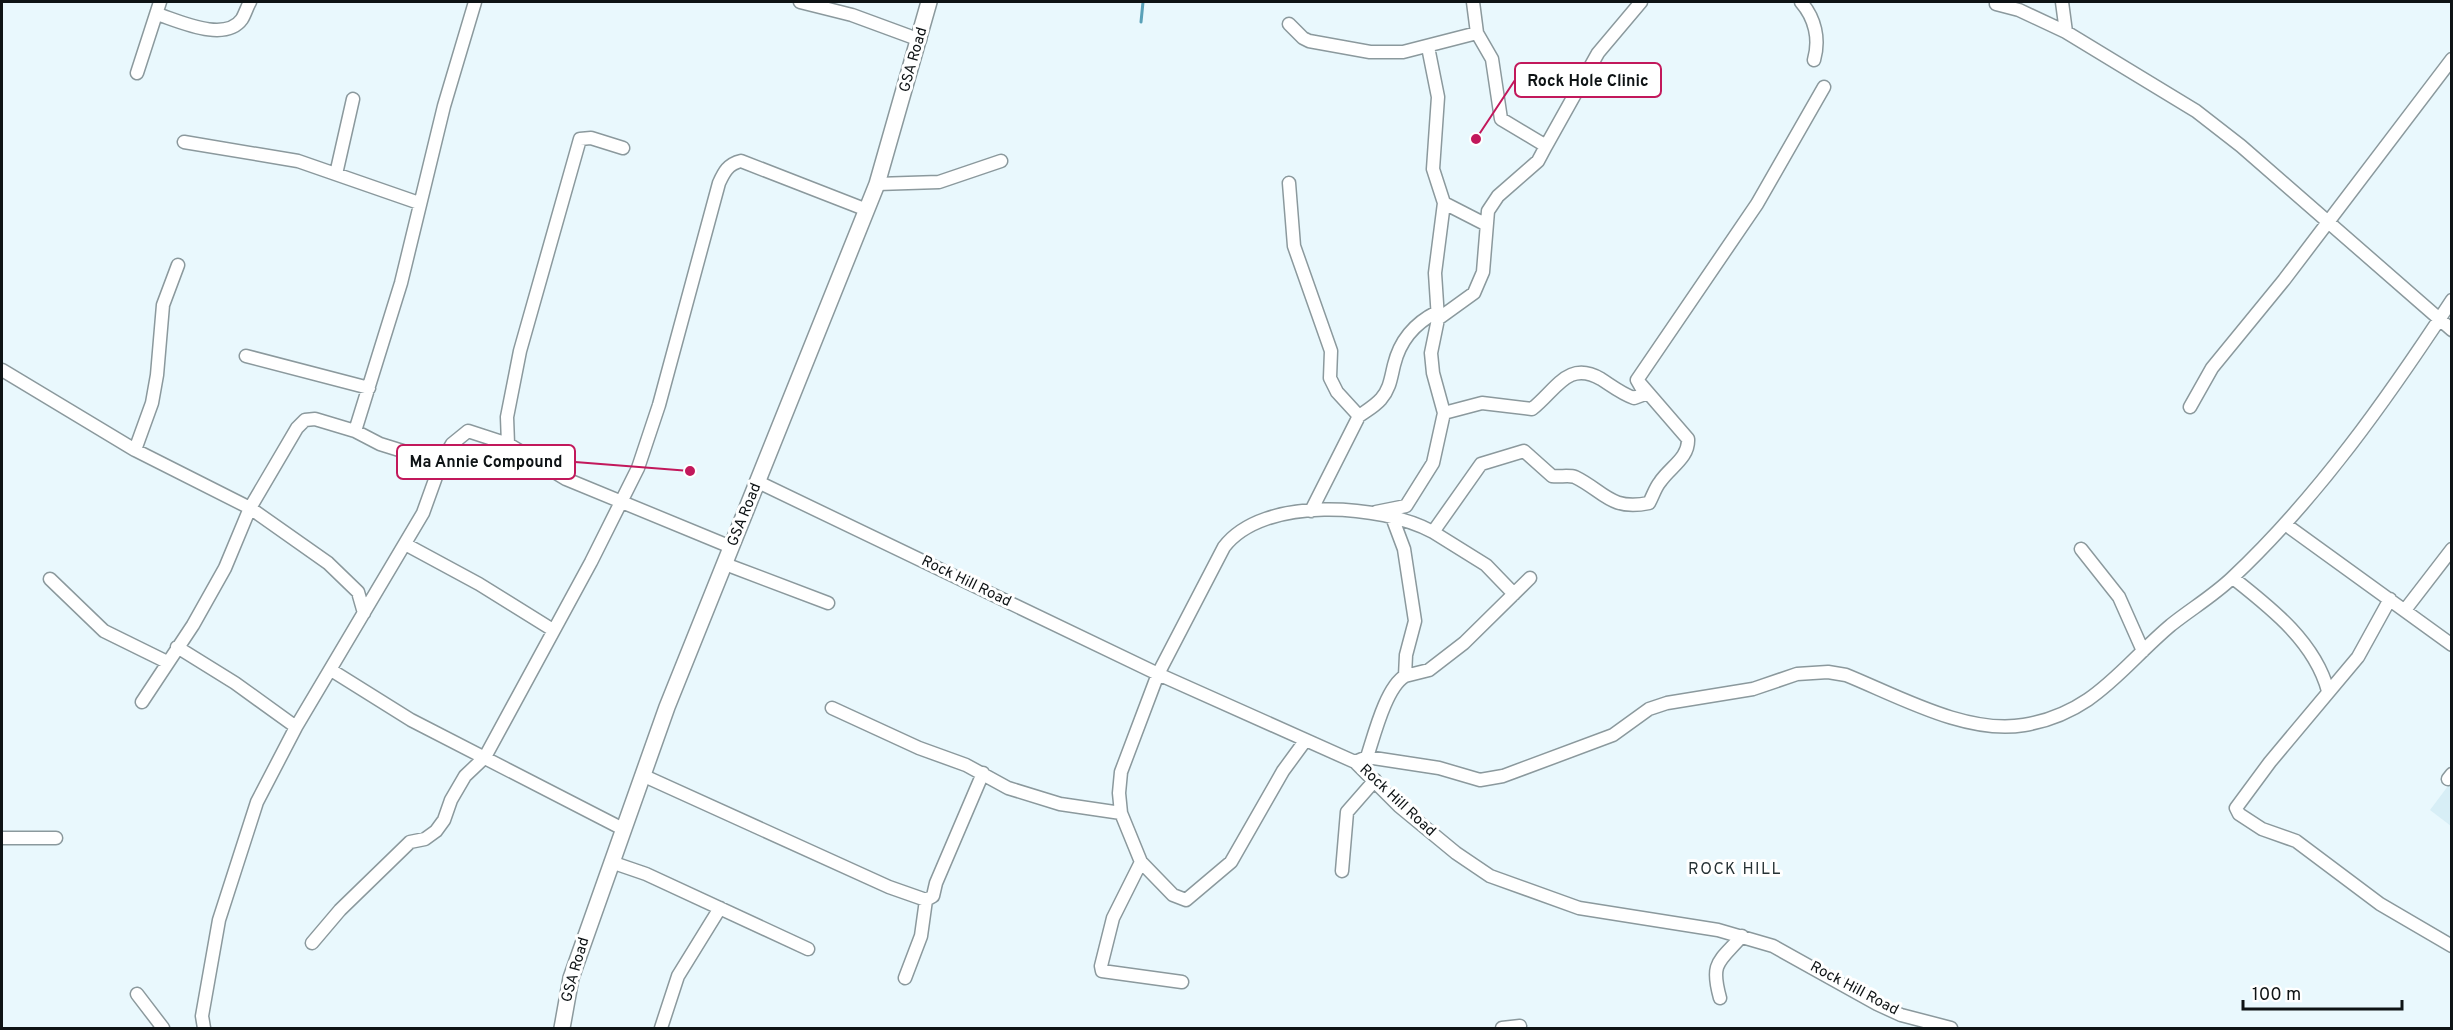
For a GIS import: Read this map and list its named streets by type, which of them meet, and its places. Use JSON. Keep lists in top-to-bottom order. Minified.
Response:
{"streets":{"street":["GSA Road","Rock Hill Road"]},"crossings":[["GSA Road","Rock Hill Road"]],"districts":["ROCK HILL"],"places":["Rock Hole Clinic","Ma Annie Compound"],"scale_bar":"100 m"}
